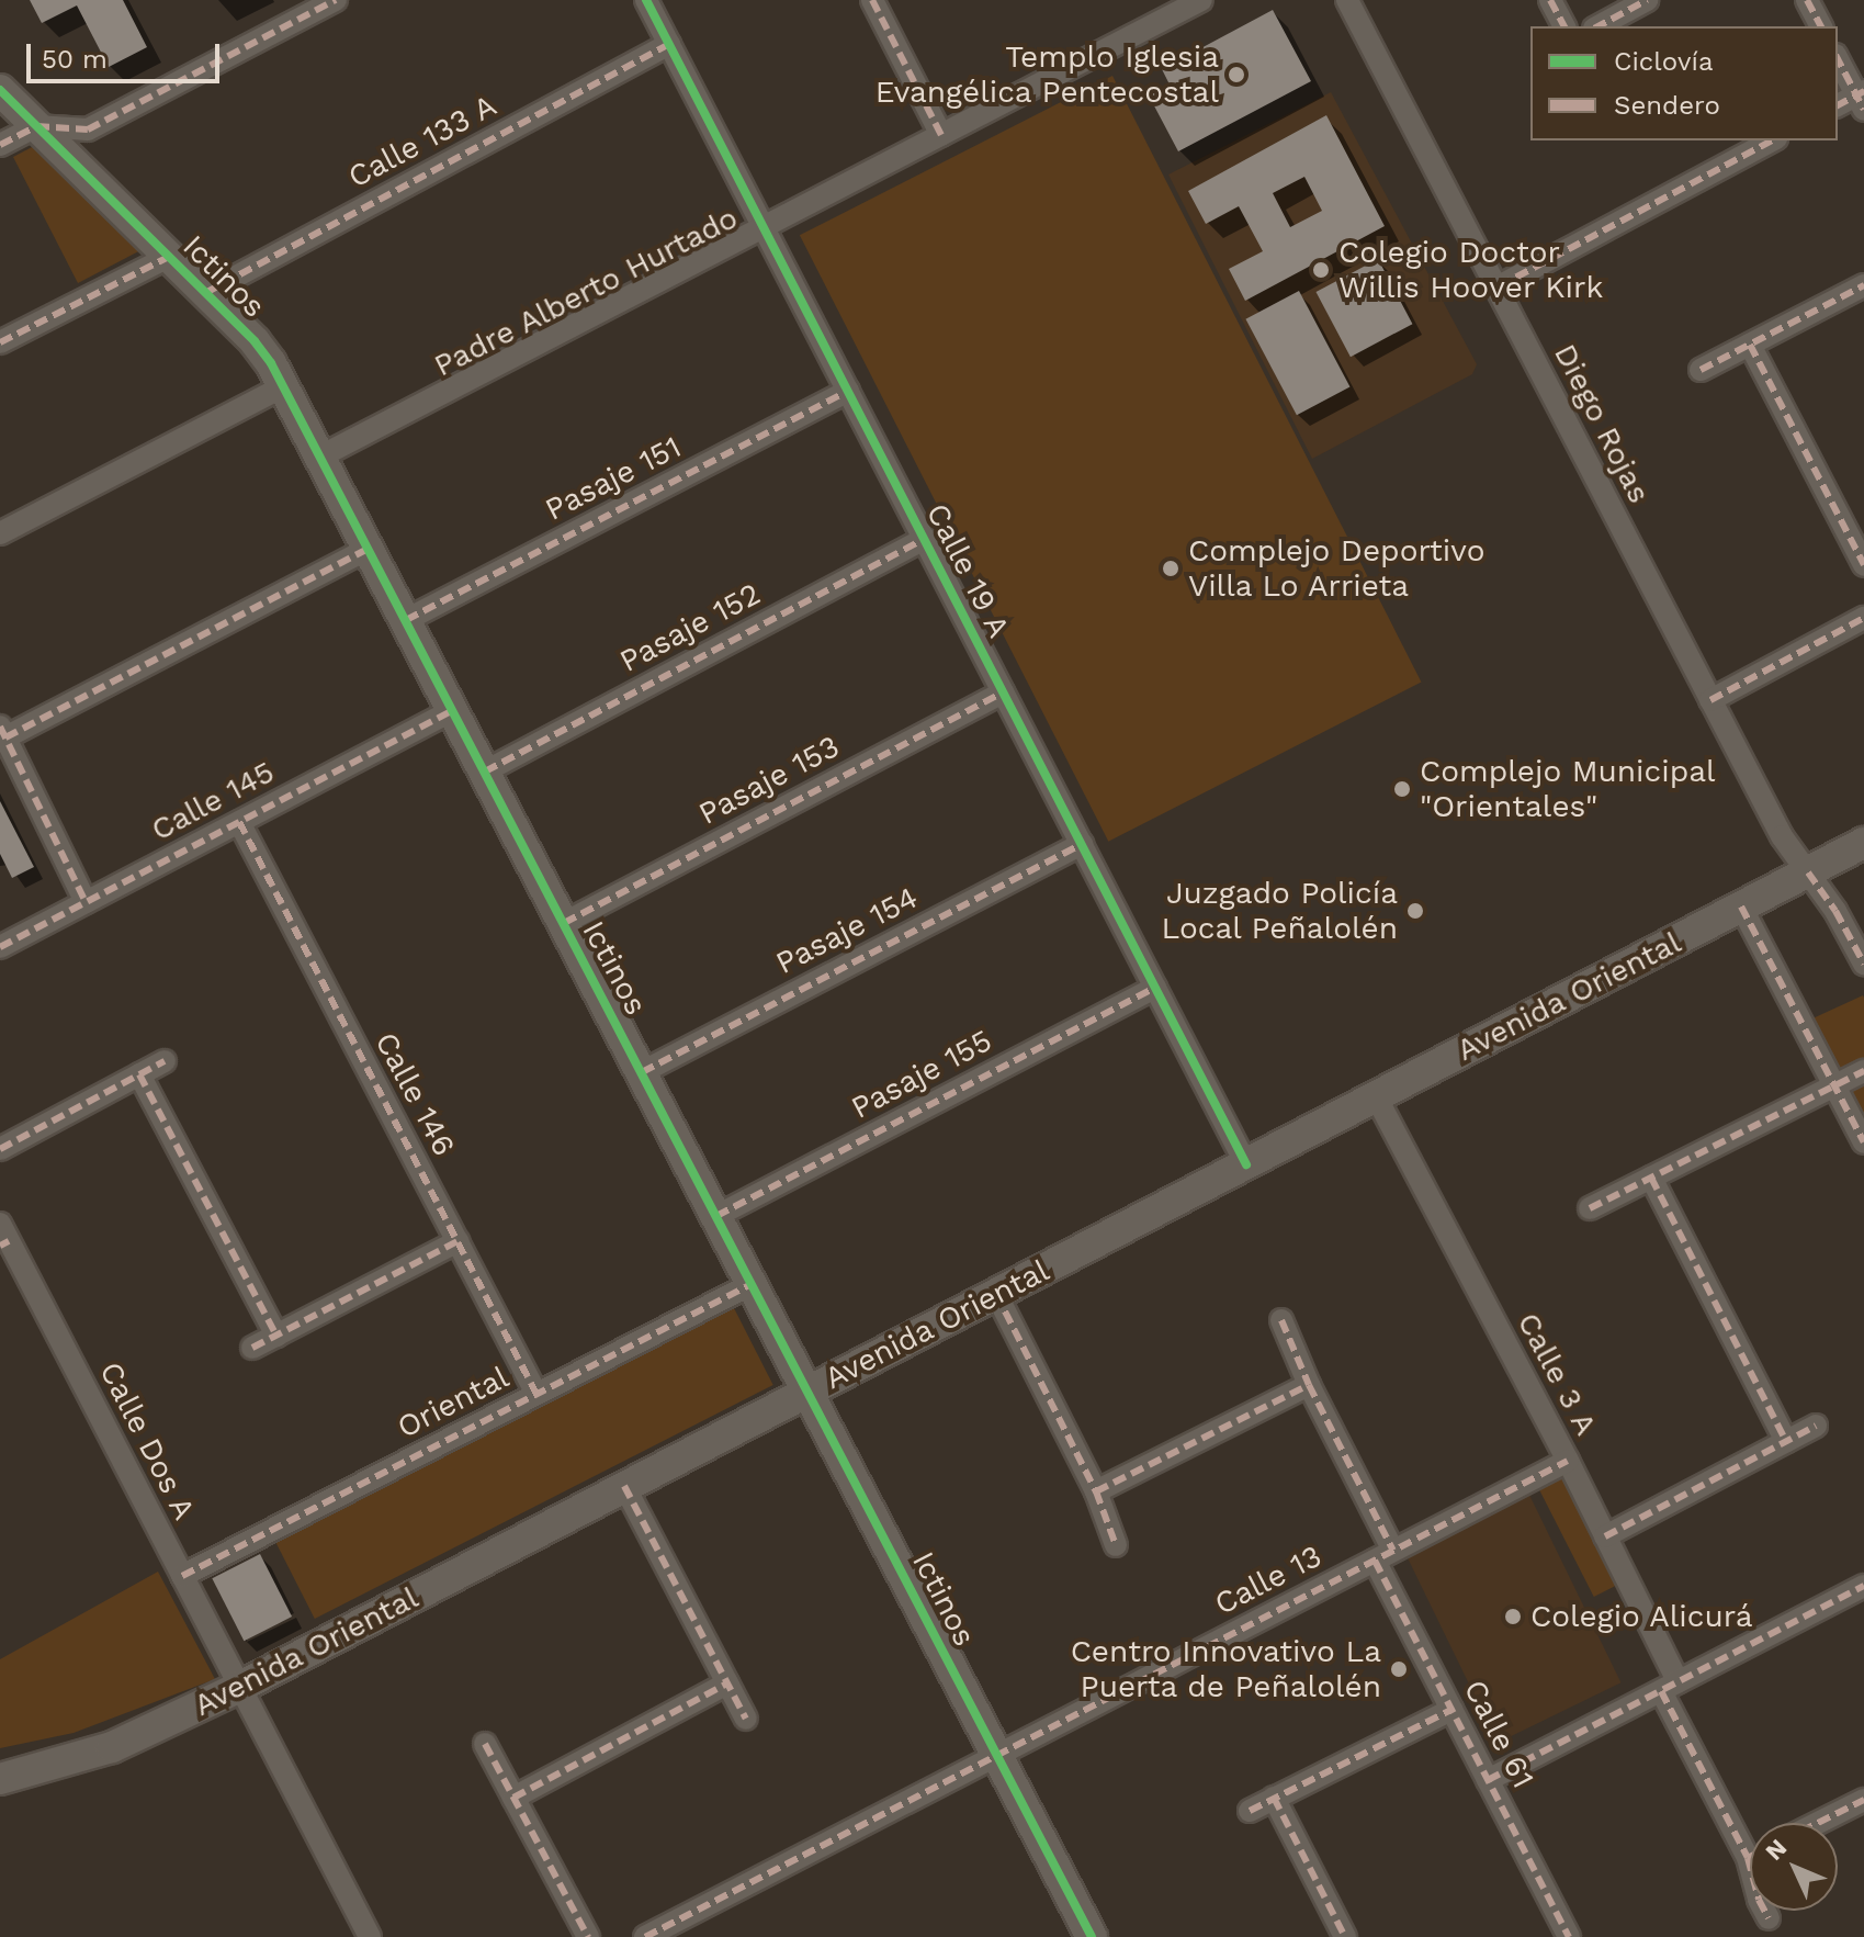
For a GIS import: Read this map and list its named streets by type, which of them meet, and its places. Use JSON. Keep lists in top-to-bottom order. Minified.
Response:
{"streets":{"street":["Calle 133 A","Ictinos","Padre Alberto Hurtado","Diego Rojas","Pasaje 151","Calle 19 A","Pasaje 152","Pasaje 153","Calle 145","Pasaje 154","Avenida Oriental","Pasaje 155","Calle 146","Calle 3 A","Oriental","Calle Dos A","Calle 13","Calle 61"]},"crossings":[["Calle 133 A","Ictinos"],["Calle 133 A","Calle 19 A"],["Ictinos","Padre Alberto Hurtado"],["Ictinos","Pasaje 151"],["Ictinos","Pasaje 152"],["Ictinos","Pasaje 153"],["Ictinos","Calle 145"],["Ictinos","Pasaje 154"],["Ictinos","Avenida Oriental"],["Ictinos","Pasaje 155"],["Ictinos","Oriental"],["Ictinos","Calle 13"],["Padre Alberto Hurtado","Calle 19 A"],["Diego Rojas","Avenida Oriental"],["Pasaje 151","Calle 19 A"],["Calle 19 A","Pasaje 152"],["Calle 19 A","Pasaje 153"],["Calle 19 A","Pasaje 154"],["Calle 19 A","Avenida Oriental"],["Calle 19 A","Pasaje 155"],["Calle 145","Calle 146"],["Avenida Oriental","Calle 3 A"],["Avenida Oriental","Calle Dos A"],["Calle 146","Oriental"],["Calle 3 A","Calle 13"],["Oriental","Calle Dos A"],["Calle 13","Calle 61"]],"places":["Templo Iglesia Evangélica Pentecostal","Colegio Doctor Willis Hoover Kirk","Complejo Deportivo Villa Lo Arrieta","Complejo Municipal \"Orientales\"","Juzgado Policía Local Peñalolén","Colegio Alicurá","Centro Innovativo La Puerta de Peñalolén"],"legend":["Ciclovía","Sendero"],"scale_bar":"50 m","north":"top left"}
